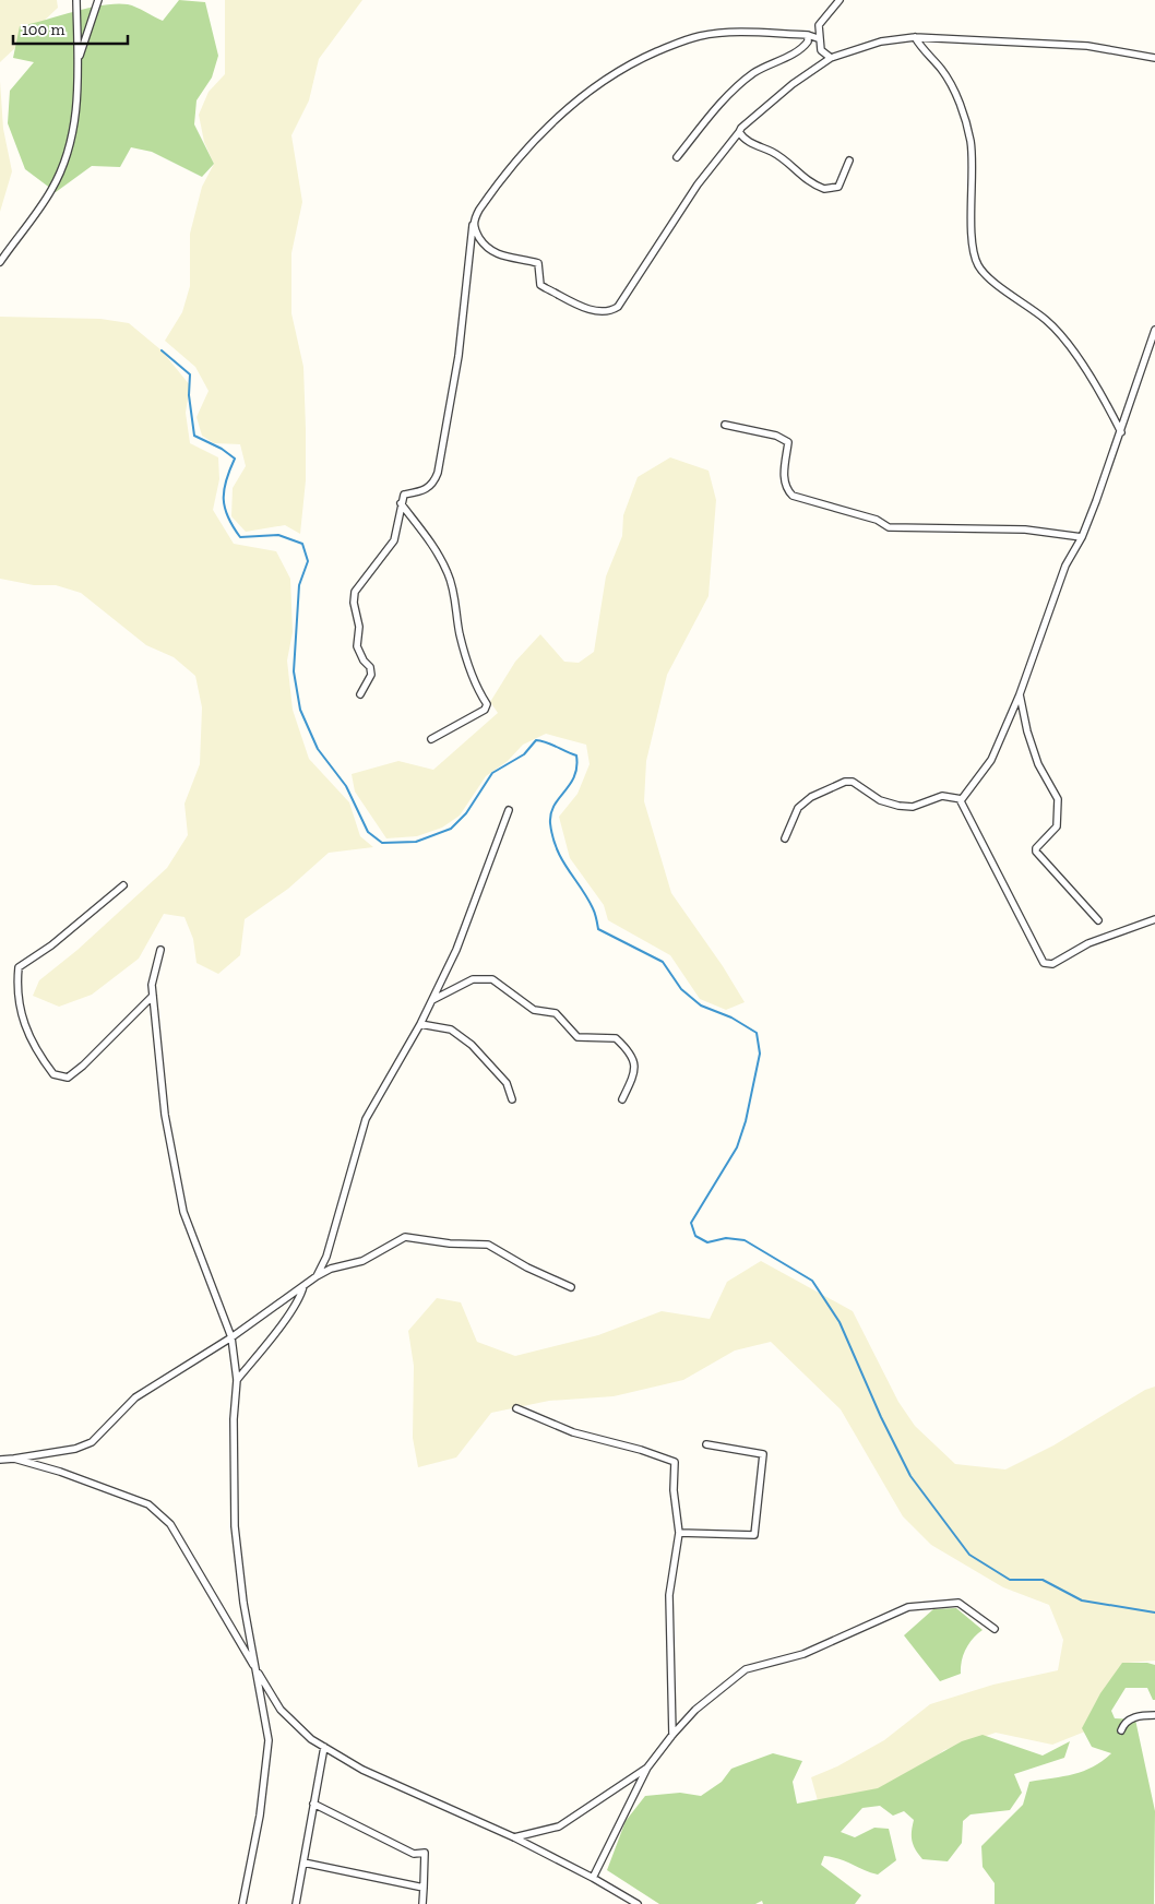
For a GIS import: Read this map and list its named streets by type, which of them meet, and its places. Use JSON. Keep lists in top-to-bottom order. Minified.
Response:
{"scale_bar":"100 m"}
